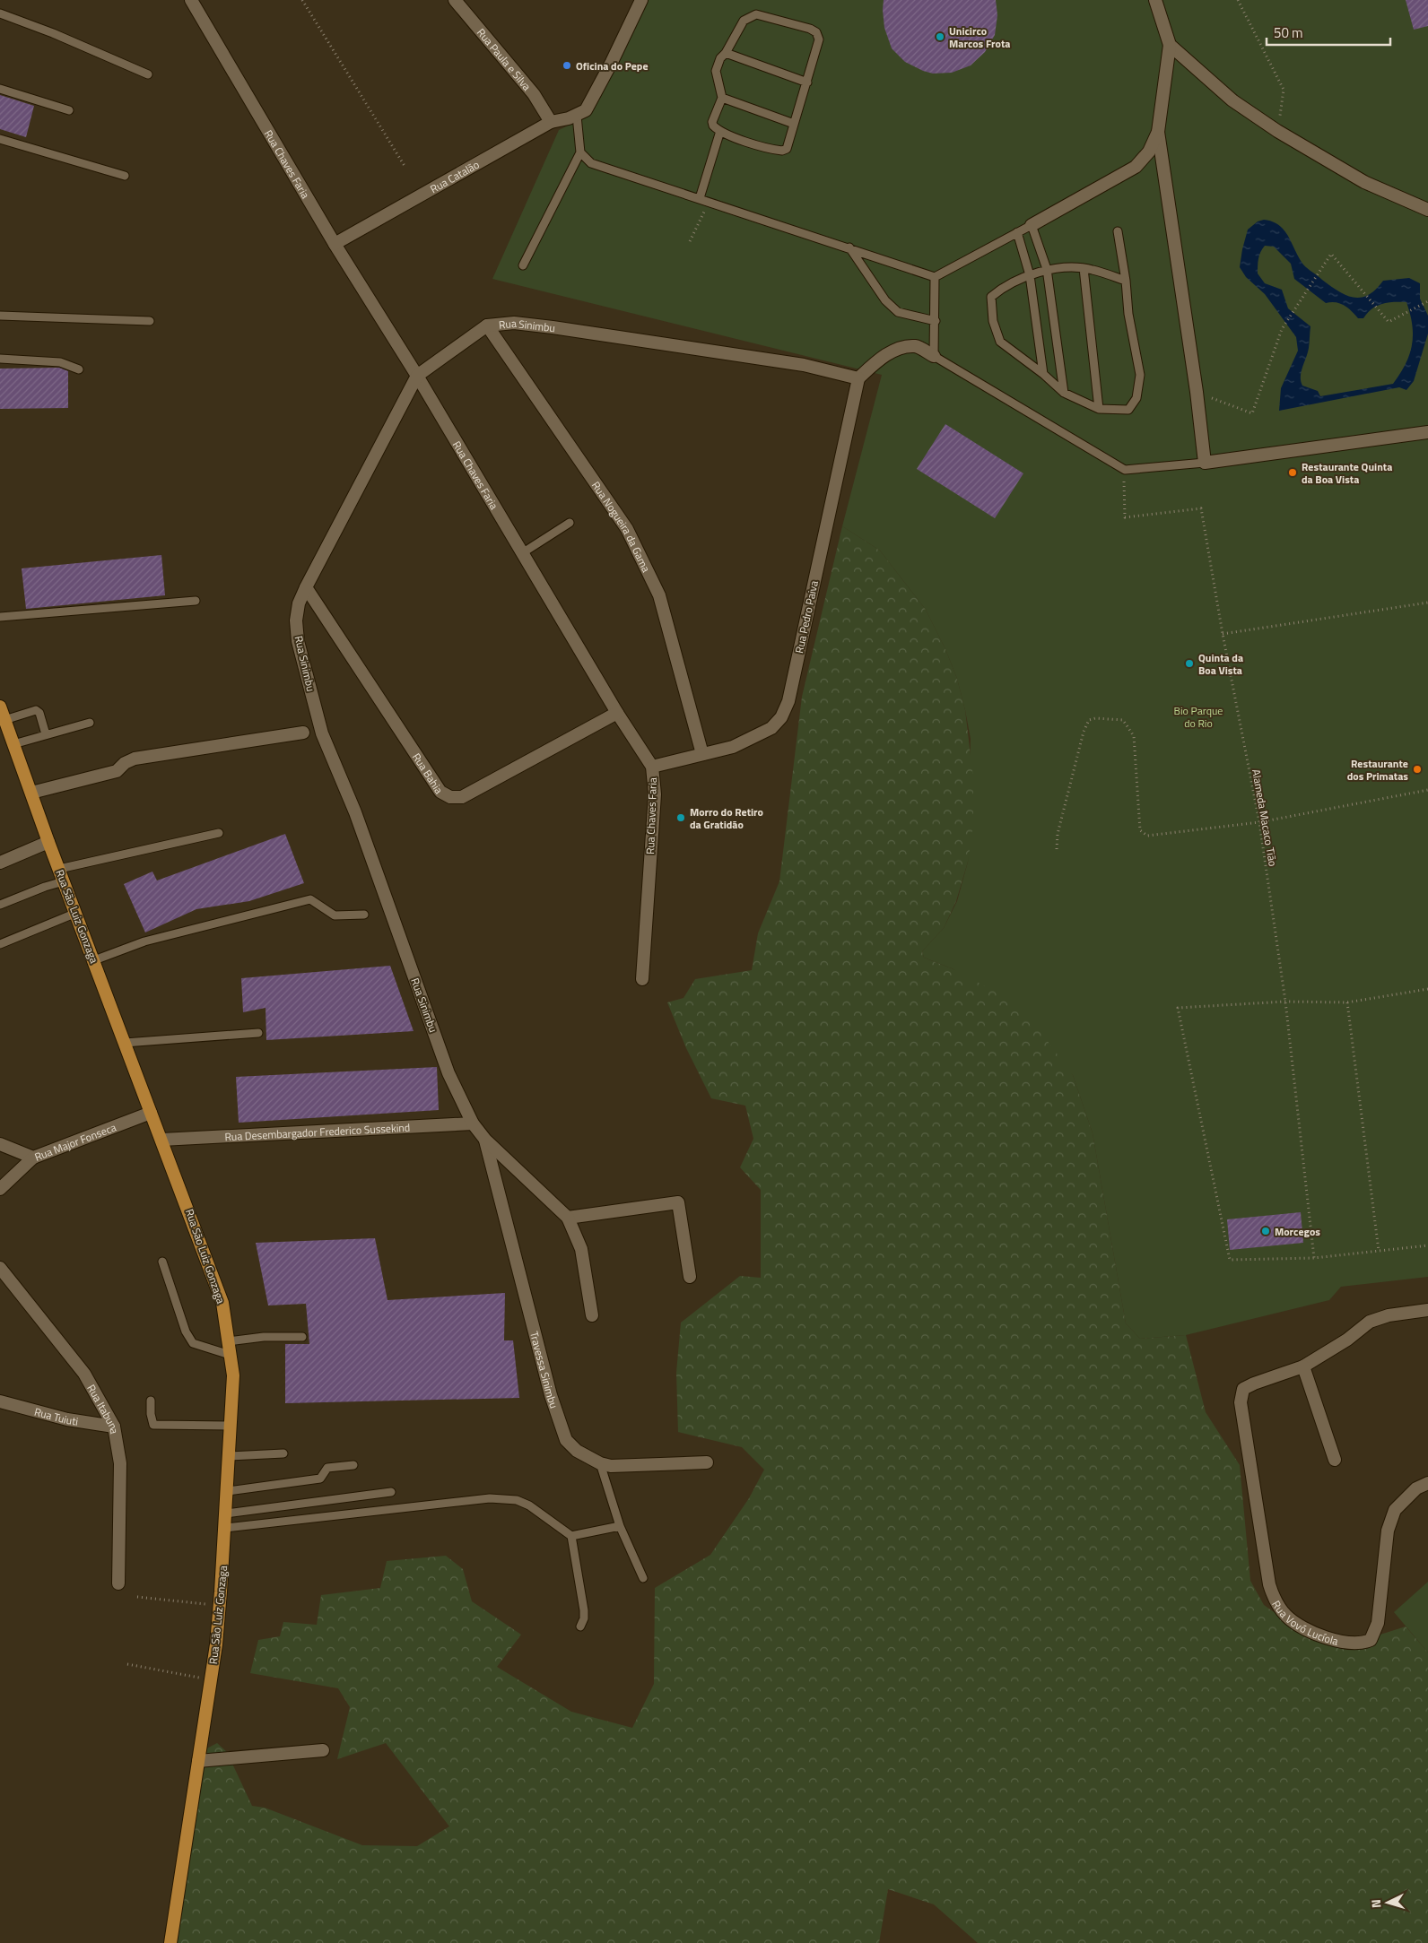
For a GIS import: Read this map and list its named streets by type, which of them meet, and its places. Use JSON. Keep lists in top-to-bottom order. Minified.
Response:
{"streets":{"main road":["Rua São Luiz Gonzaga"],"street":["Rua Paula e Silva","Rua Chaves Faria","Rua Catalão","Rua Sinimbu","Rua Nogueira da Gama","Rua Pedro Paiva","Rua Bahia","Rua Desembargador Frederico Sussekind","Rua Major Fonseca","Travessa Sinimbu","Rua Itabuna","Rua Tuiuti","Rua Vovó Lucíola"],"path":["Alameda Macaco Tião"]},"crossings":[["Rua Paula e Silva","Rua Catalão"],["Rua Chaves Faria","Rua Catalão"],["Rua Chaves Faria","Rua Sinimbu"],["Rua Chaves Faria","Rua Pedro Paiva"],["Rua Chaves Faria","Rua Bahia"],["Rua Sinimbu","Rua Nogueira da Gama"],["Rua Sinimbu","Rua Pedro Paiva"],["Rua Sinimbu","Rua Bahia"],["Rua Sinimbu","Rua Desembargador Frederico Sussekind"],["Rua Sinimbu","Travessa Sinimbu"],["Rua Nogueira da Gama","Rua Pedro Paiva"],["Rua São Luiz Gonzaga","Rua Desembargador Frederico Sussekind"],["Rua São Luiz Gonzaga","Rua Major Fonseca"],["Rua Itabuna","Rua Tuiuti"]],"parks":["Bio Parque do Rio"],"places":["Unicirco Marcos Frota","Oficina do Pepe","Restaurante Quinta da Boa Vista","Quinta da Boa Vista","Restaurante dos Primatas","Morro do Retiro da Gratidão","Morcegos"],"scale_bar":"50 m","north":"left"}
